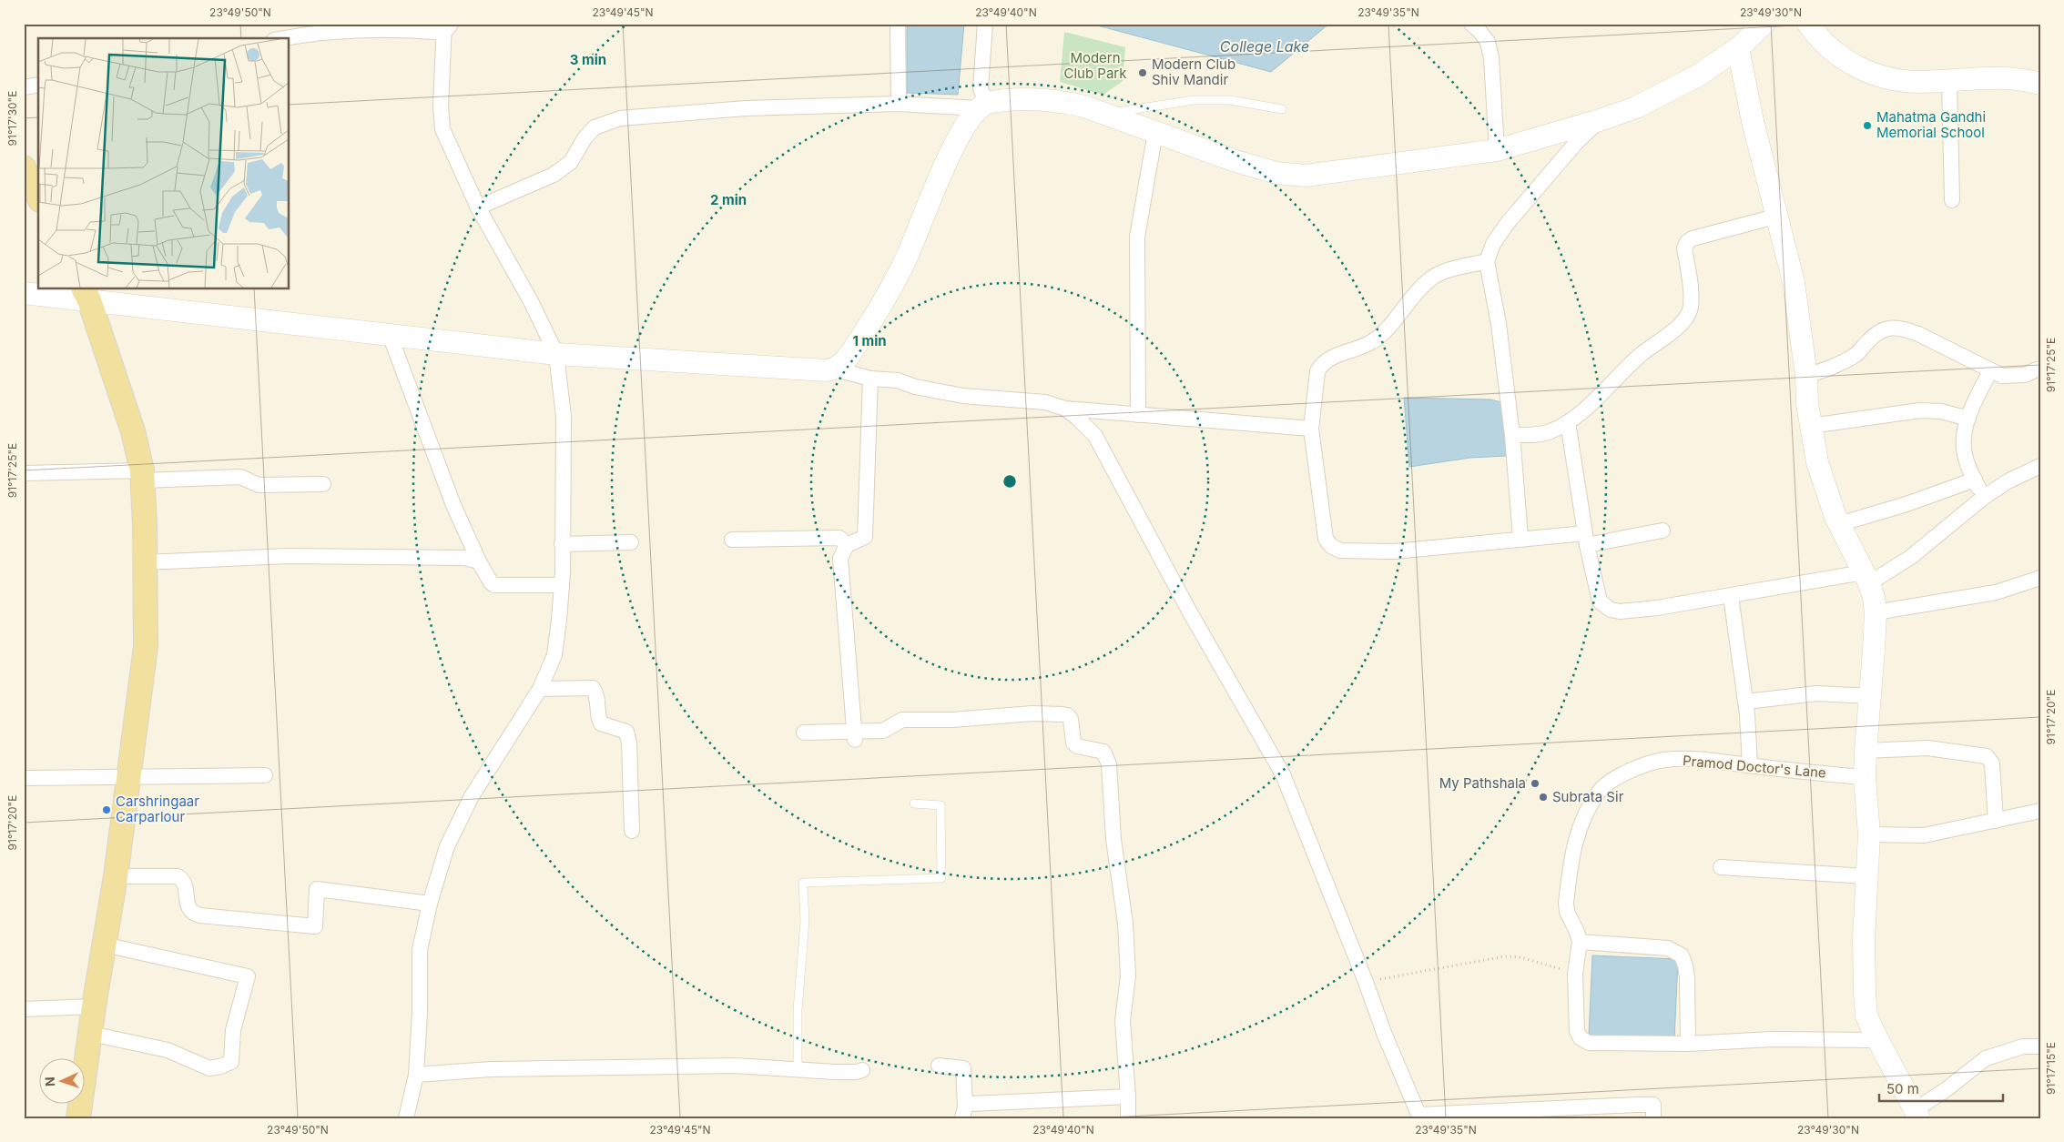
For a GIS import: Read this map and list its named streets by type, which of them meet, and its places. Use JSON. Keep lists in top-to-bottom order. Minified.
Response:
{"streets":{"street":["Pramod Doctor's Lane"]},"water":["College Lake"],"parks":["Modern Club Park"],"places":["Modern Club Shiv Mandir","Mahatma Gandhi Memorial School","My Pathshala","Subrata Sir","Carshringaar Carparlour"],"scale_bar":"50 m","north":"left","coordinates":["23°49'50\"N","23°49'45\"N","23°49'40\"N","23°49'35\"N","23°49'30\"N","91°17'30\"E","91°17'25\"E","91°17'20\"E","91°17'15\"E"],"rings":["3 min","2 min","1 min"]}
